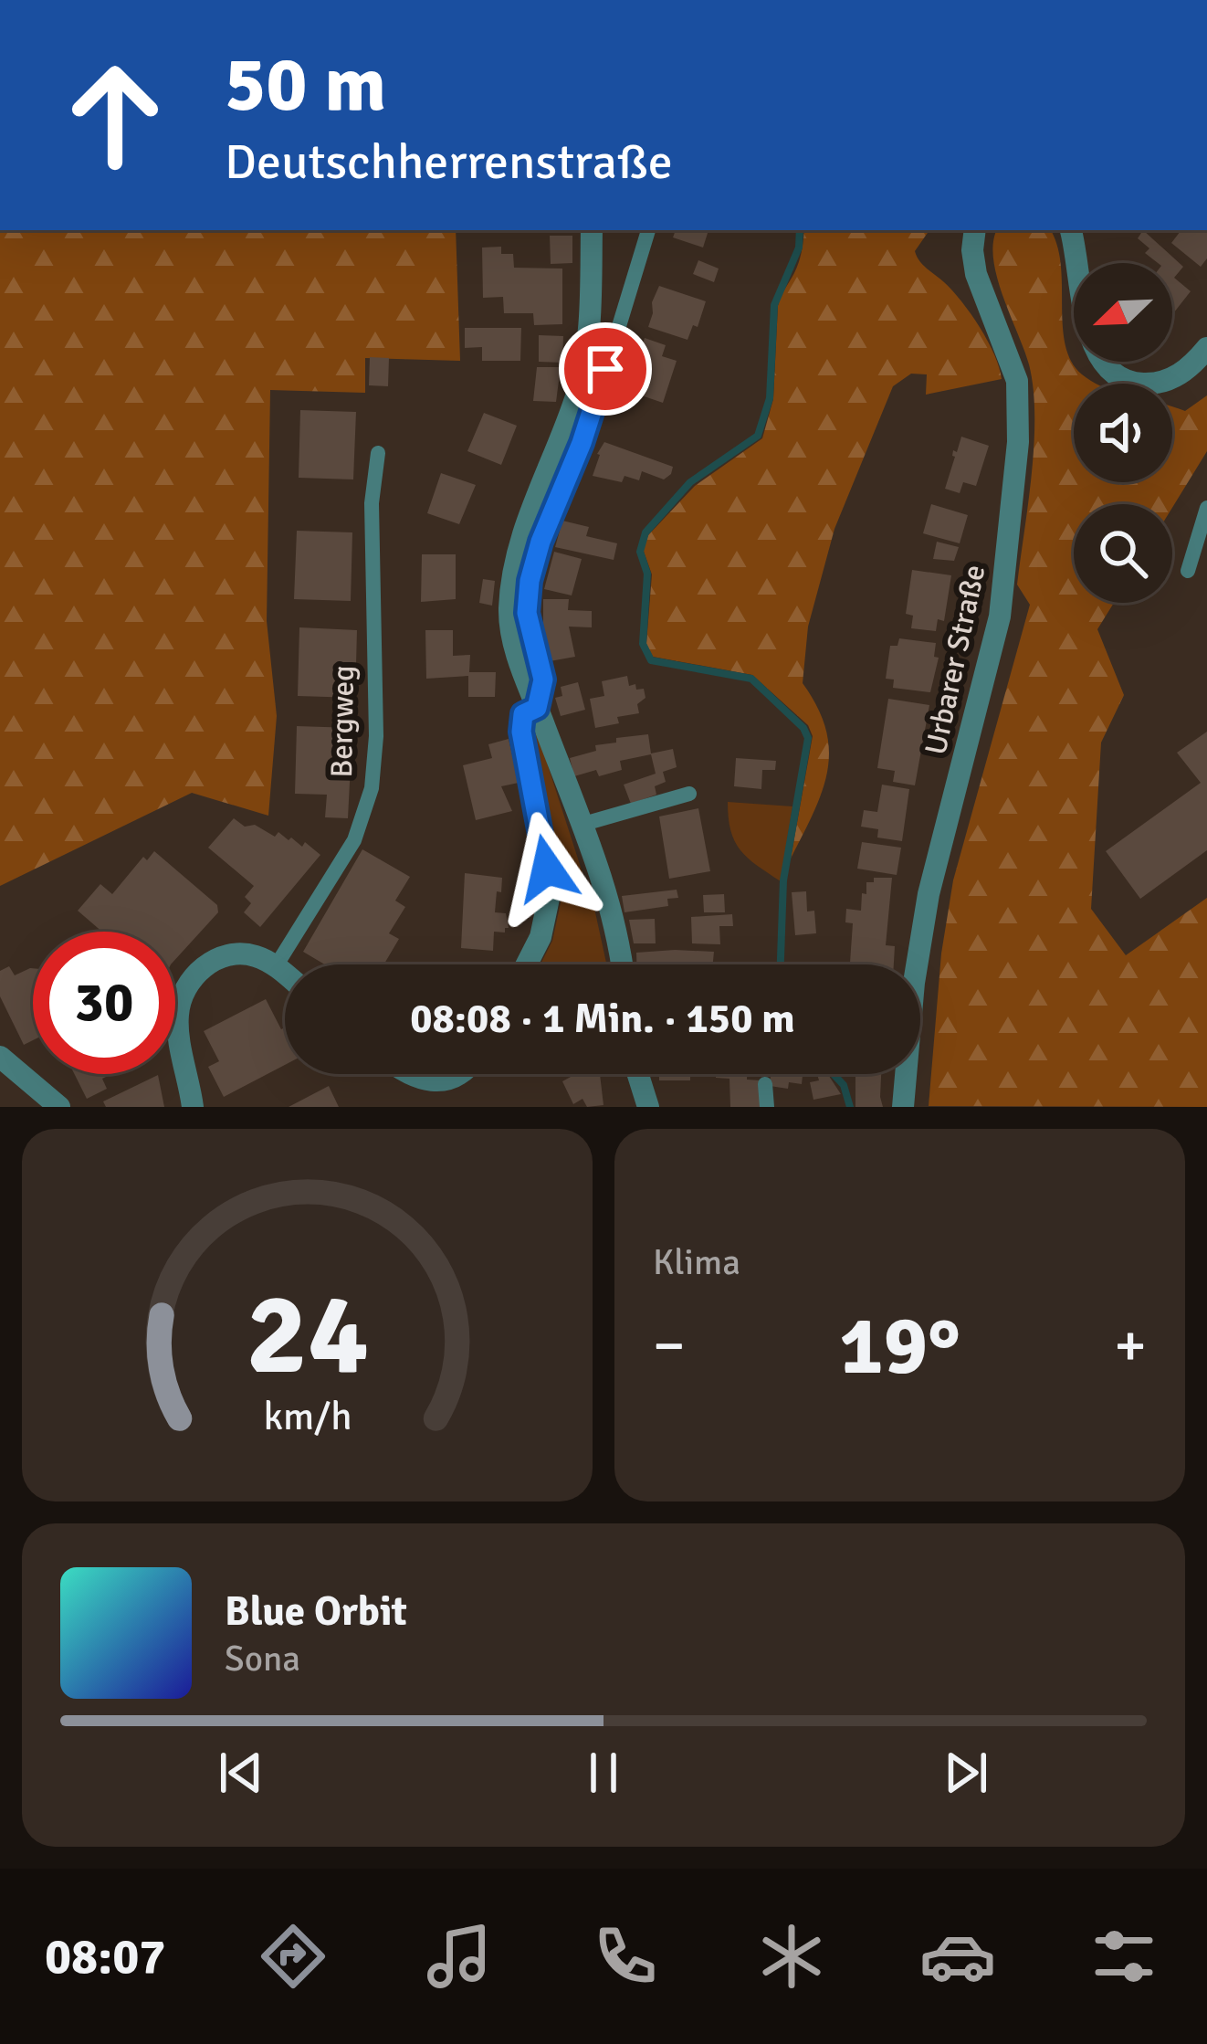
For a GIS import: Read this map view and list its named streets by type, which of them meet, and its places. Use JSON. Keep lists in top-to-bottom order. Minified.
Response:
{"streets":{"street":["Urbarer Straße"],"lane":["Bergweg"]},"north":"bottom left","page":{"turn":["50 m","Deutschherrenstraße"],"limit":"30","trip":"08:08 · 1 Min. · 150 m","tile":"Klima","heat":["−","19°","+"],"song":["Blue Orbit","Sona"],"tabs":"08:07","gauge":["24","km/h"]}}
